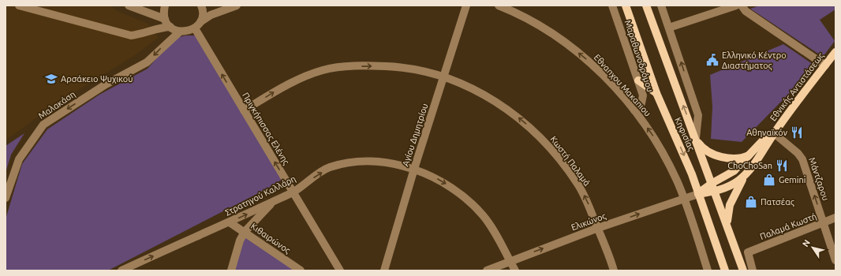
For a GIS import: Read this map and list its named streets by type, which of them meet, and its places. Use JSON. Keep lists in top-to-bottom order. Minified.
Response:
{"streets":{"main road":["Εθνικής Αντιστάσεως","Κηφισίας"],"street":["Μαραθωνοδρόμου","Εθναπχου Μακαπιου","Μαλακάση","Πριγκήπισσας Ελένης","Αγίου Δημητρίου","Κωστή Παλαμά","Μάντζαρου","Στρατηγού Καλλάρη","Ελικώνος","Παλαμά Κωστή","Κιθαιρώνος"]},"crossings":[["Μαραθωνοδρόμου","Εθναπχου Μακαπιου"],["Εθναπχου Μακαπιου","Ελικώνος"],["Εθνικής Αντιστάσεως","Κηφισίας"],["Εθνικής Αντιστάσεως","Μάντζαρου"],["Εθνικής Αντιστάσεως","Ελικώνος"],["Πριγκήπισσας Ελένης","Κωστή Παλαμά"],["Πριγκήπισσας Ελένης","Στρατηγού Καλλάρη"],["Κηφισίας","Ελικώνος"],["Αγίου Δημητρίου","Κωστή Παλαμά"],["Αγίου Δημητρίου","Στρατηγού Καλλάρη"],["Κωστή Παλαμά","Ελικώνος"],["Μάντζαρου","Παλαμά Κωστή"],["Στρατηγού Καλλάρη","Ελικώνος"],["Στρατηγού Καλλάρη","Κιθαιρώνος"]],"one_way":["Εθναπχου Μακαπιου","Μαλακάση","Πριγκήπισσας Ελένης","Μάντζαρου","Στρατηγού Καλλάρη","Ελικώνος"],"places":{"public building":["Ελληνικό Κέντρο Διαστήματος"],"school or university":["Αρσάκειο Ψυχικού"],"restaurant":["Αθηναϊκόν","ChoChoSan"],"shop":["Gemini","Πατσέας"]},"north":"top left"}
